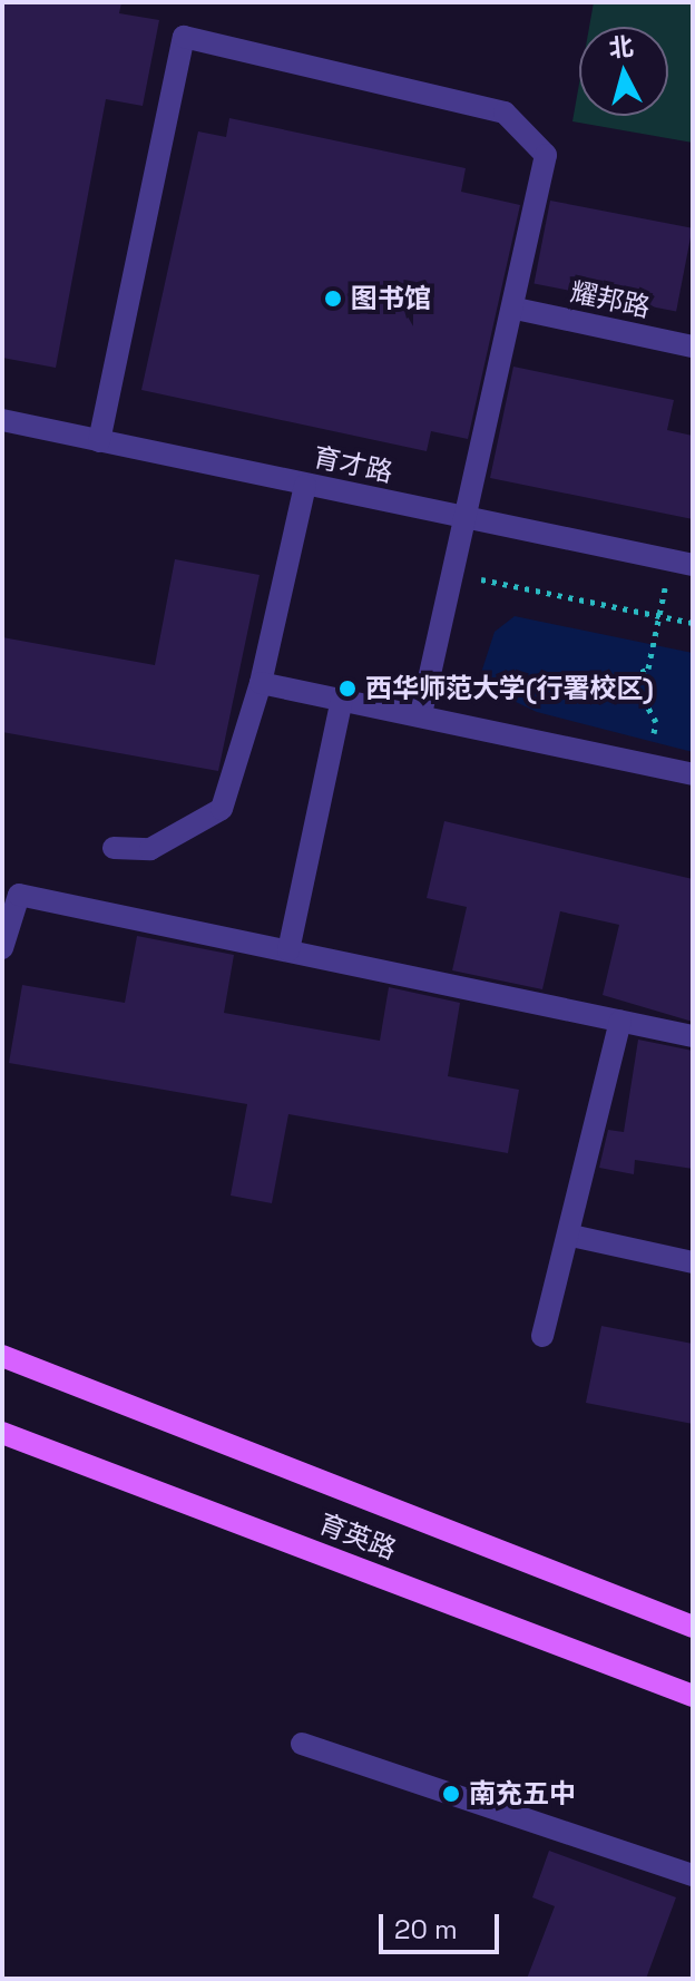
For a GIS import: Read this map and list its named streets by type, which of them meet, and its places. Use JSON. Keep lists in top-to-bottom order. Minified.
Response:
{"streets":{"main road":["育英路"],"street":["耀邦路","育才路"]},"places":["图书馆","西华师范大学(行署校区)","南充五中"],"scale_bar":"20 m","north":"top"}
